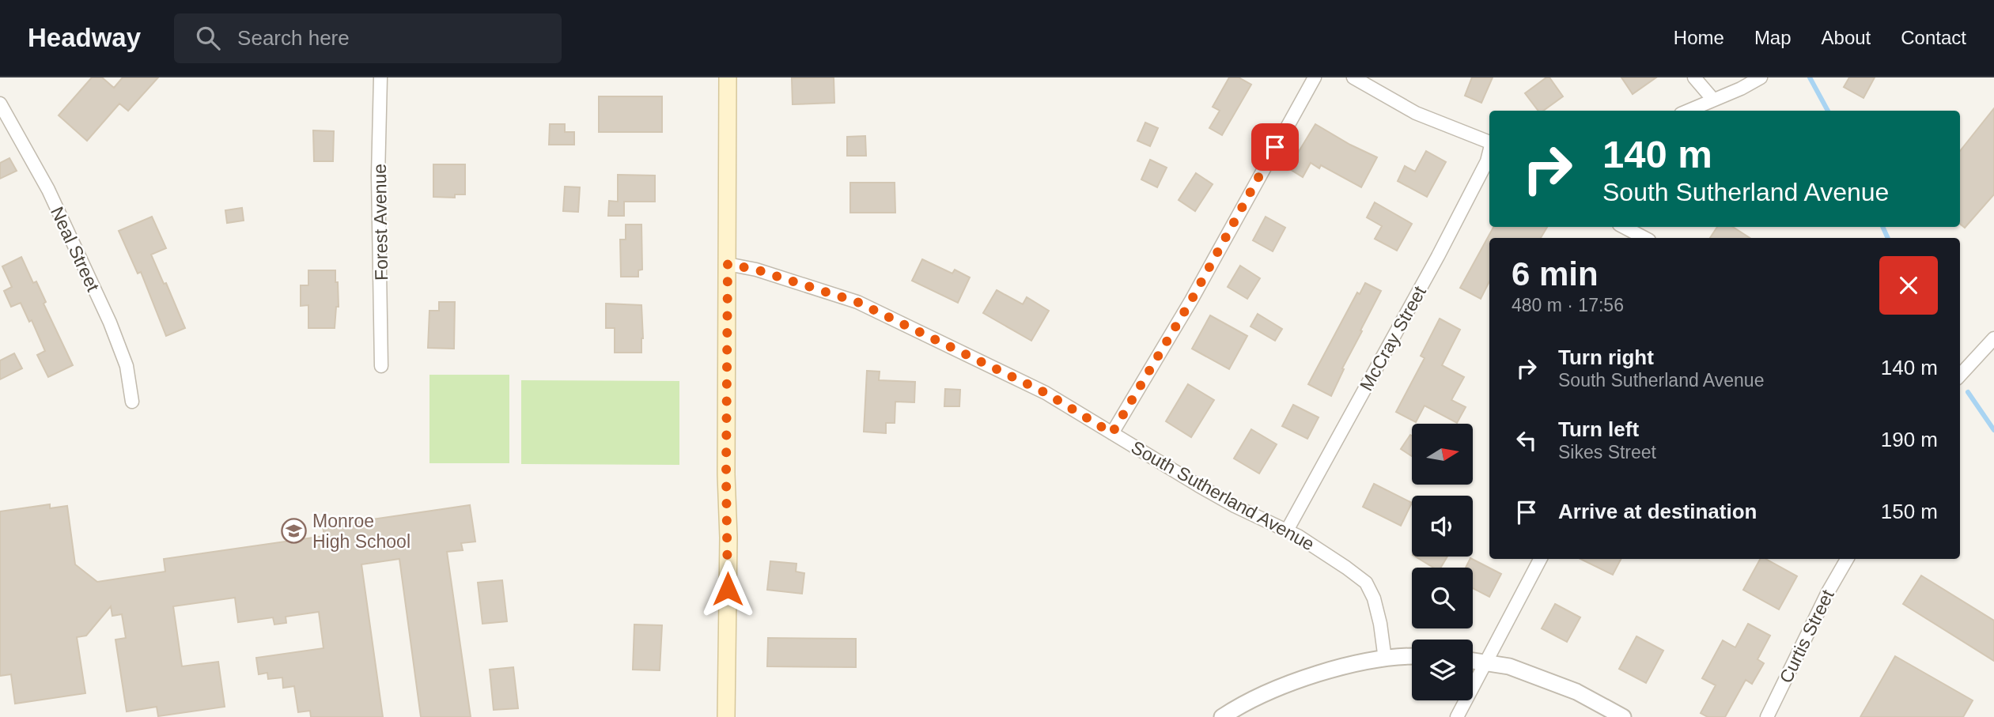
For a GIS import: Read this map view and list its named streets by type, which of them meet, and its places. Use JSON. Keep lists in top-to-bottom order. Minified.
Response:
{"streets":{"street":["Forest Avenue","Neal Street","McCray Street","South Sutherland Avenue","Curtis Street"]},"crossings":[["McCray Street","South Sutherland Avenue"]],"places":{"school or university":["Monroe High School"]},"north":"right","page":{"header":"Headway","search":"Search here","nav":["Home","Map","About","Contact"],"turn":["140 m","South Sutherland Avenue"],"heading":["6 min","480 m · 17:56"],"list":[{"name":"Turn right","note":"South Sutherland Avenue","value":"140 m"},{"name":"Turn left","note":"Sikes Street","value":"190 m"},{"name":"Arrive at destination","value":"150 m"}]}}
